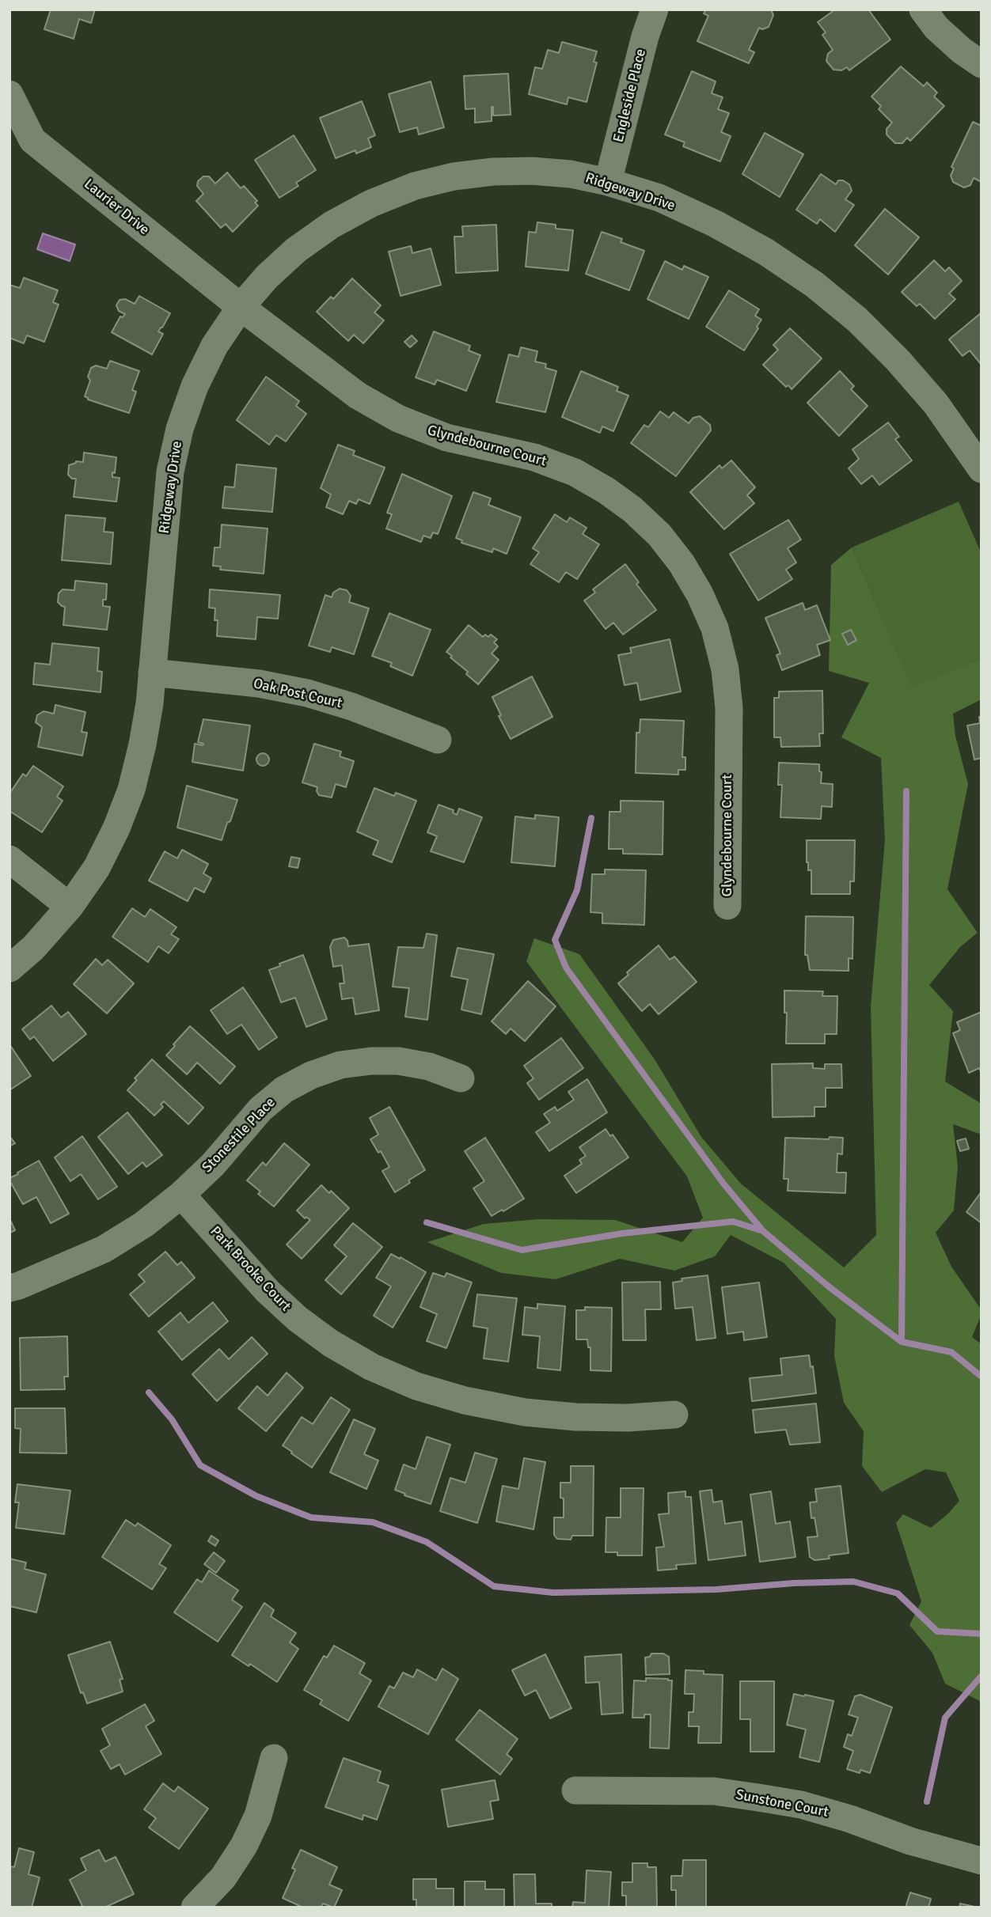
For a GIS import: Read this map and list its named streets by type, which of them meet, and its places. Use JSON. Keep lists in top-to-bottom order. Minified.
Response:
{"streets":{"street":["Engleside Place","Ridgeway Drive","Laurier Drive","Glyndebourne Court","Oak Post Court","Stonestile Place","Park Brooke Court","Sunstone Court"]},"crossings":[["Engleside Place","Ridgeway Drive"],["Ridgeway Drive","Laurier Drive"],["Ridgeway Drive","Glyndebourne Court"],["Ridgeway Drive","Oak Post Court"],["Laurier Drive","Glyndebourne Court"],["Stonestile Place","Park Brooke Court"]]}
